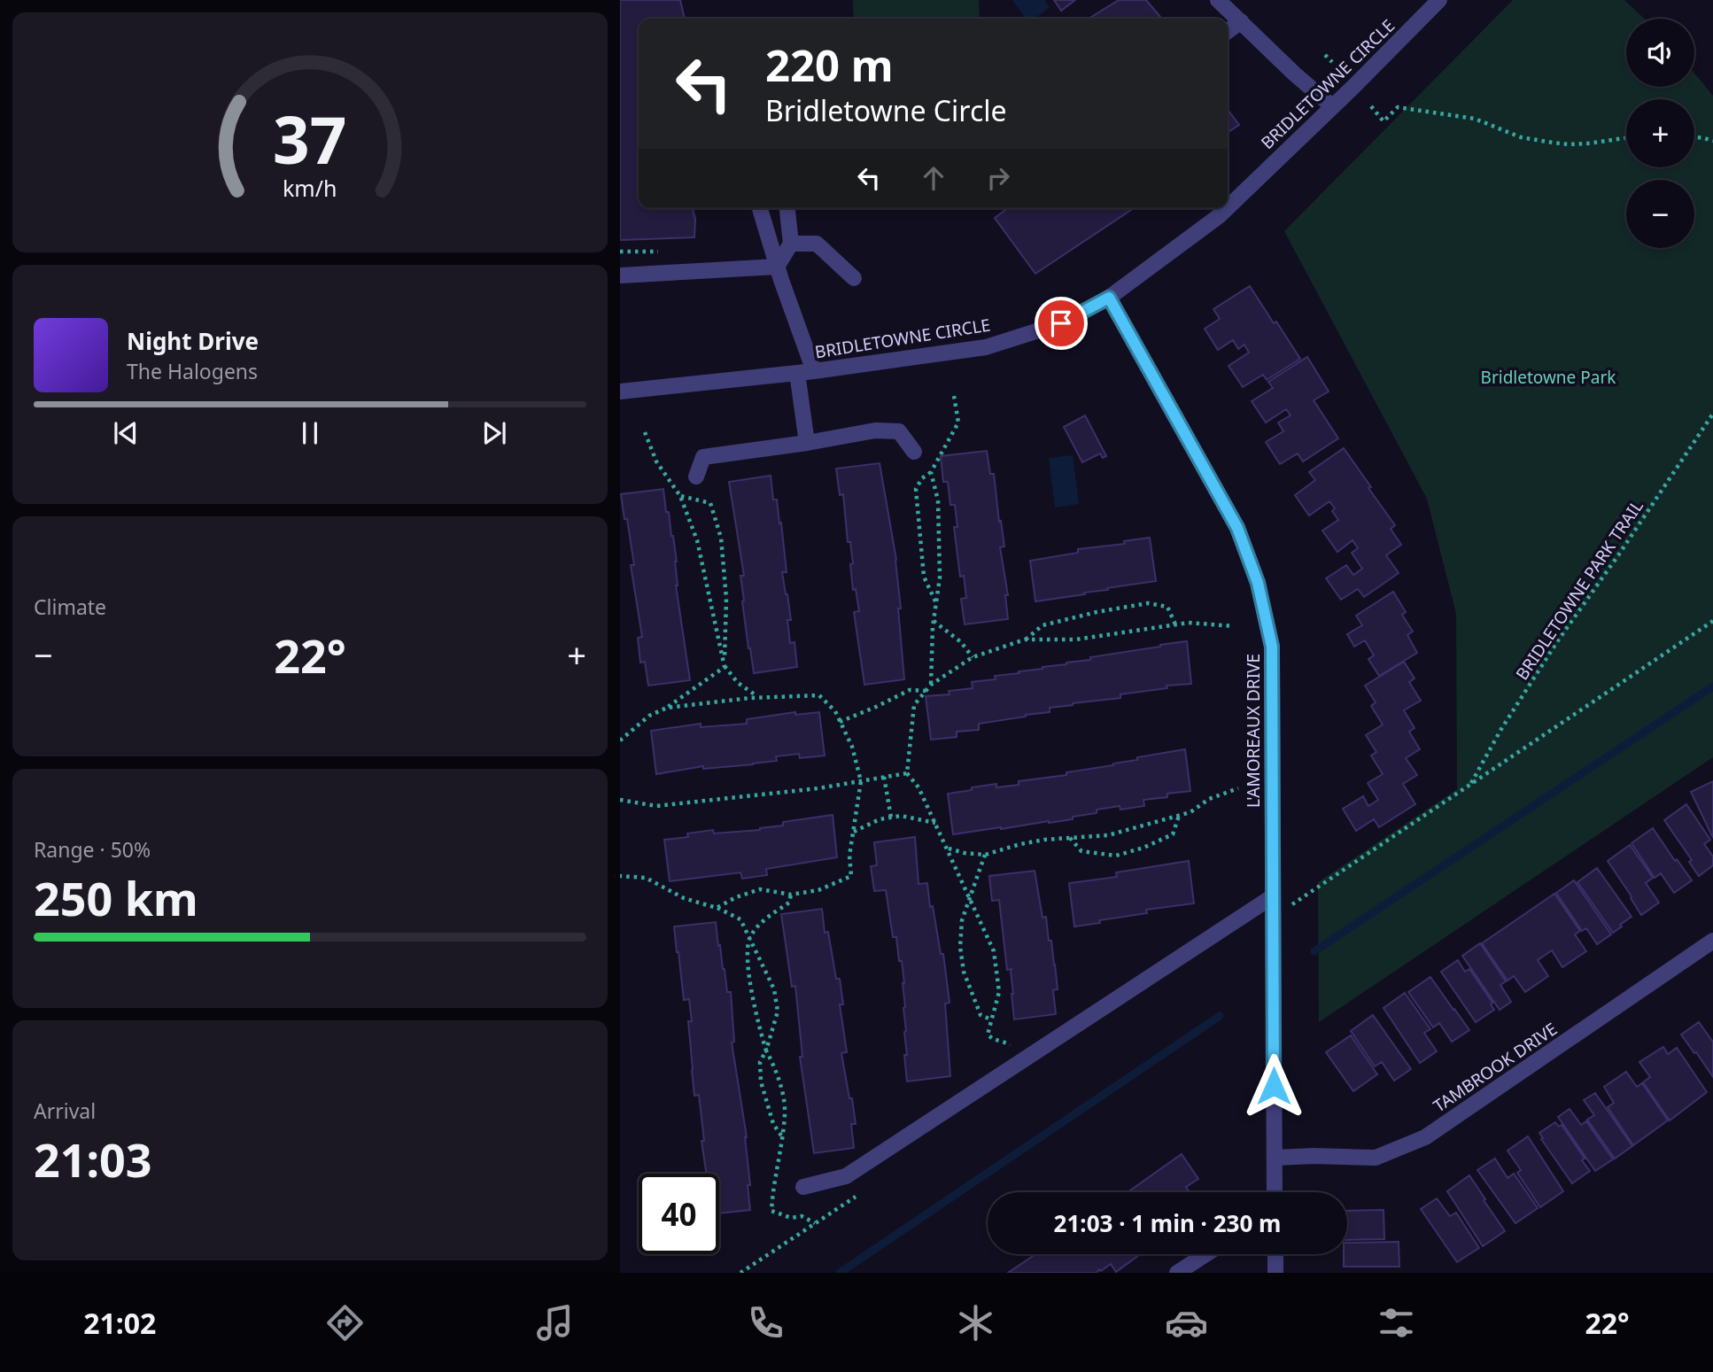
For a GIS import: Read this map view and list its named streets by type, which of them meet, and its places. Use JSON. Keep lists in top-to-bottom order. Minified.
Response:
{"streets":{"street":["BRIDLETOWNE CIRCLE","L'AMOREAUX DRIVE","TAMBROOK DRIVE"],"path":["BRIDLETOWNE PARK TRAIL"]},"crossings":[["BRIDLETOWNE CIRCLE","L'AMOREAUX DRIVE"],["BRIDLETOWNE PARK TRAIL","L'AMOREAUX DRIVE"],["L'AMOREAUX DRIVE","TAMBROOK DRIVE"]],"parks":["Bridletowne Park"],"page":{"map_buttons":["+","−"],"turn":["220 m","Bridletowne Circle"],"song":["Night Drive","The Halogens"],"tile":["Climate",["Range · 50%","250 km"],["Arrival","21:03"]],"heat":["−","22°","+"],"limit":"40","trip":"21:03 · 1 min · 230 m","tabs":["21:02","22°"],"gauge":["37","km/h"]}}
